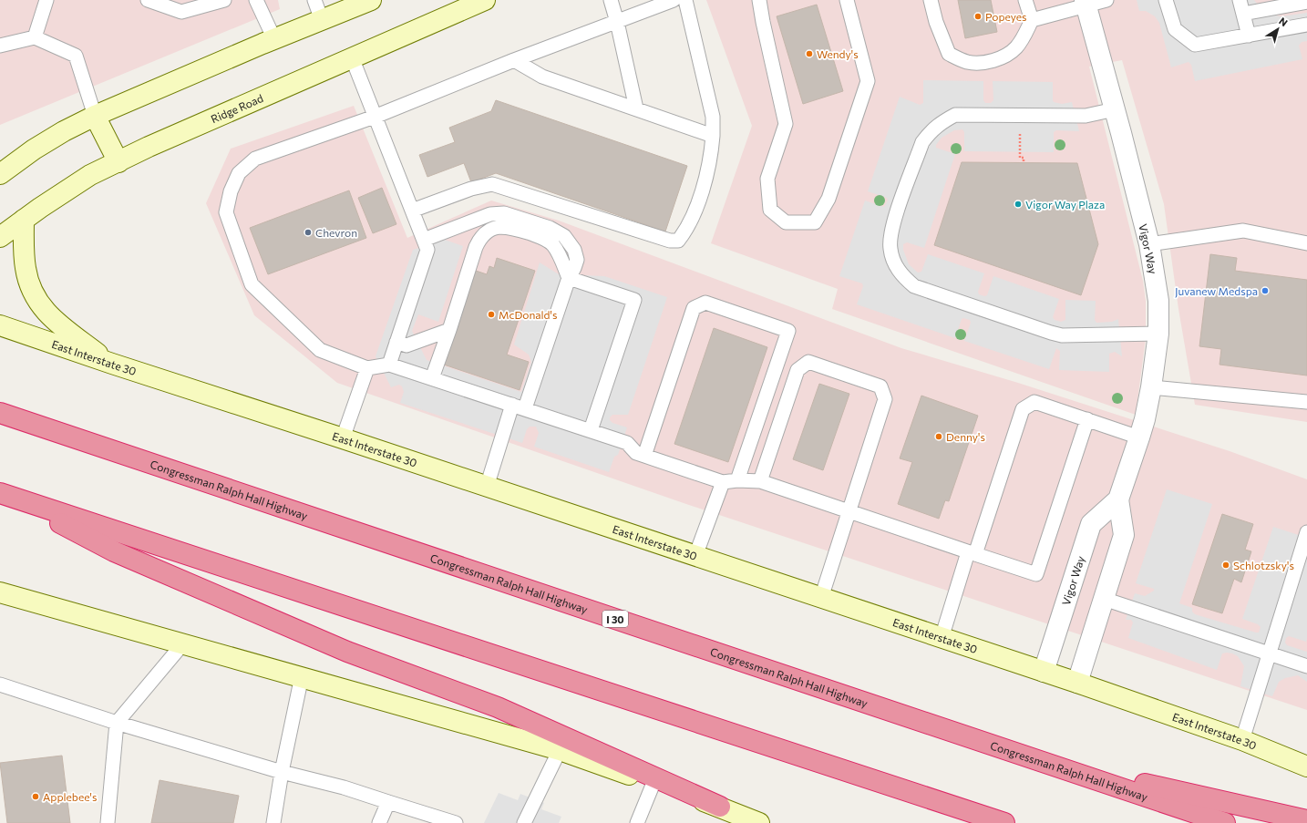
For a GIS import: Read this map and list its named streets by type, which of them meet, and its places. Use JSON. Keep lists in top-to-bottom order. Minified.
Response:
{"streets":{"highway":["Congressman Ralph Hall Highway","I 30"],"main road":["Ridge Road","East Interstate 30"],"street":["Vigor Way"]},"crossings":[["Vigor Way","East Interstate 30"]],"places":["Popeyes","Wendy's","Vigor Way Plaza","Chevron","Juvanew Medspa","McDonald's","Denny's","Schlotzsky's","Applebee's"],"north":"top right"}
